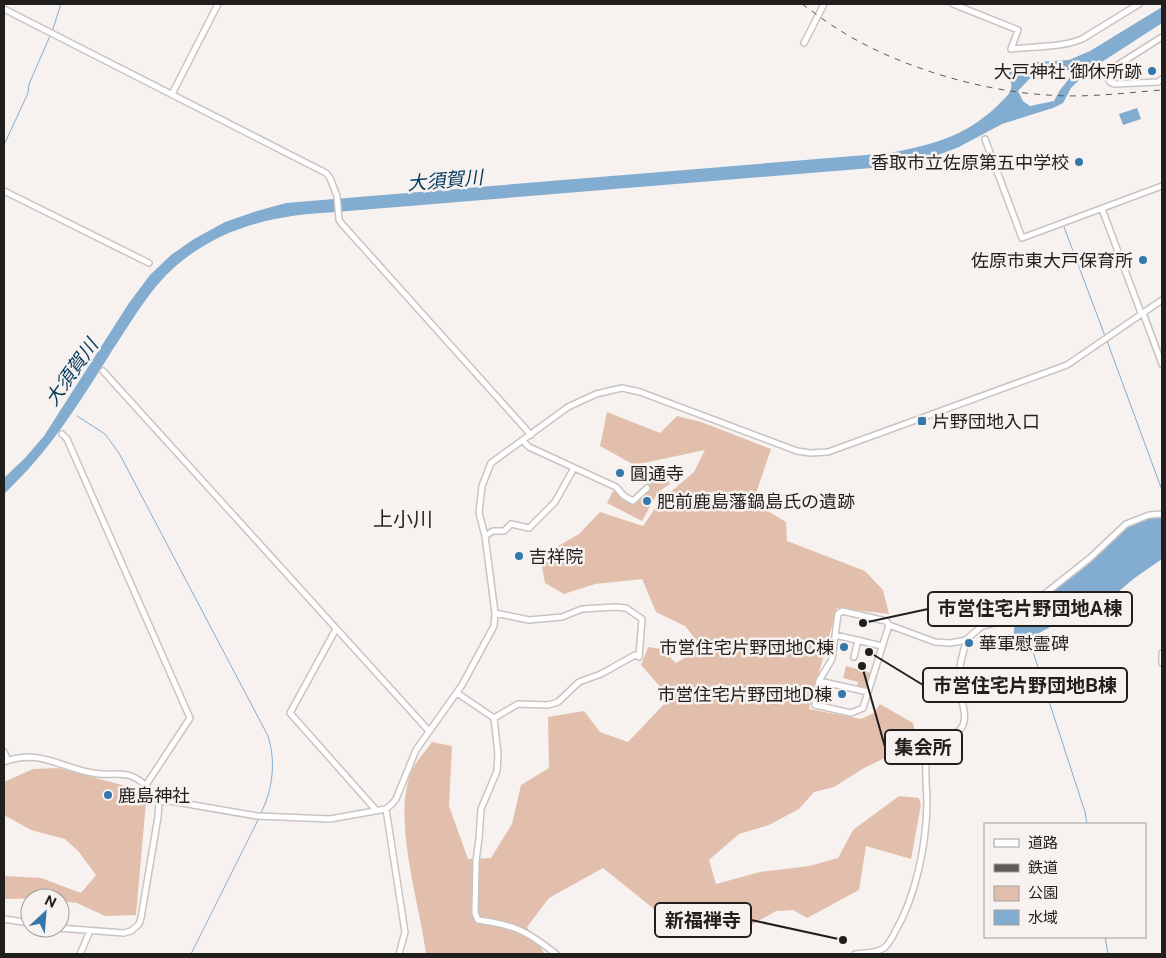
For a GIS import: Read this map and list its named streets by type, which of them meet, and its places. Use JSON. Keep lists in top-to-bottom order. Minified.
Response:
{"districts":["上小川"],"water":["大須賀川"],"places":{"other":["大戸神社 御休所跡","香取市立佐原第五中学校","佐原市東大戸保育所","圓通寺","肥前鹿島藩鍋島氏の遺跡","吉祥院","市営住宅片野団地A棟","華軍慰霊碑","市営住宅片野団地C棟","市営住宅片野団地B棟","集会所","市営住宅片野団地D棟","鹿島神社","新福禅寺"],"transit":["片野団地入口"]},"legend":["道路","鉄道","公園","水域"],"north":"top right"}
